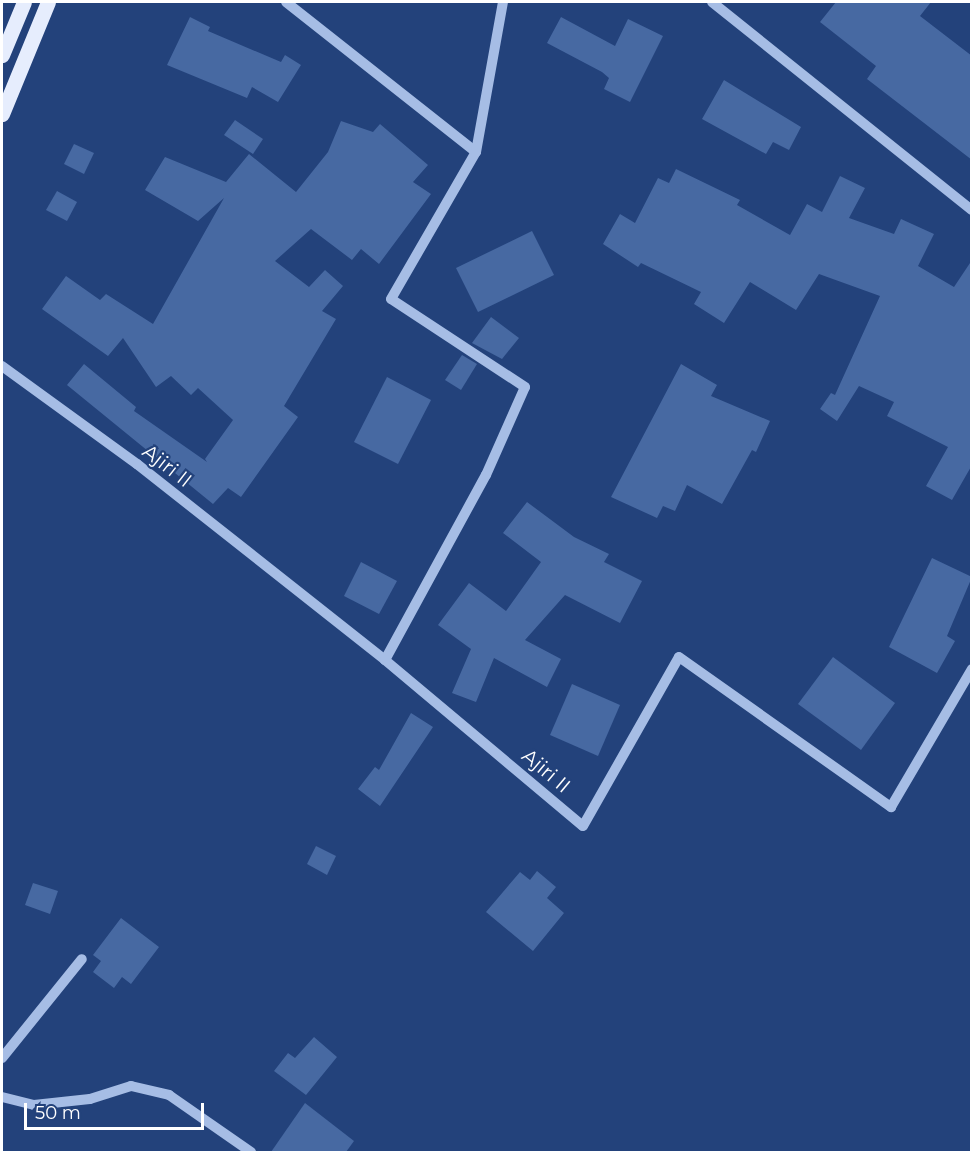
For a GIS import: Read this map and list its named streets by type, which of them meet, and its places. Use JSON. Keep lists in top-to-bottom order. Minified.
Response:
{"streets":{"street":["Ajiri II"]},"scale_bar":"50 m"}
